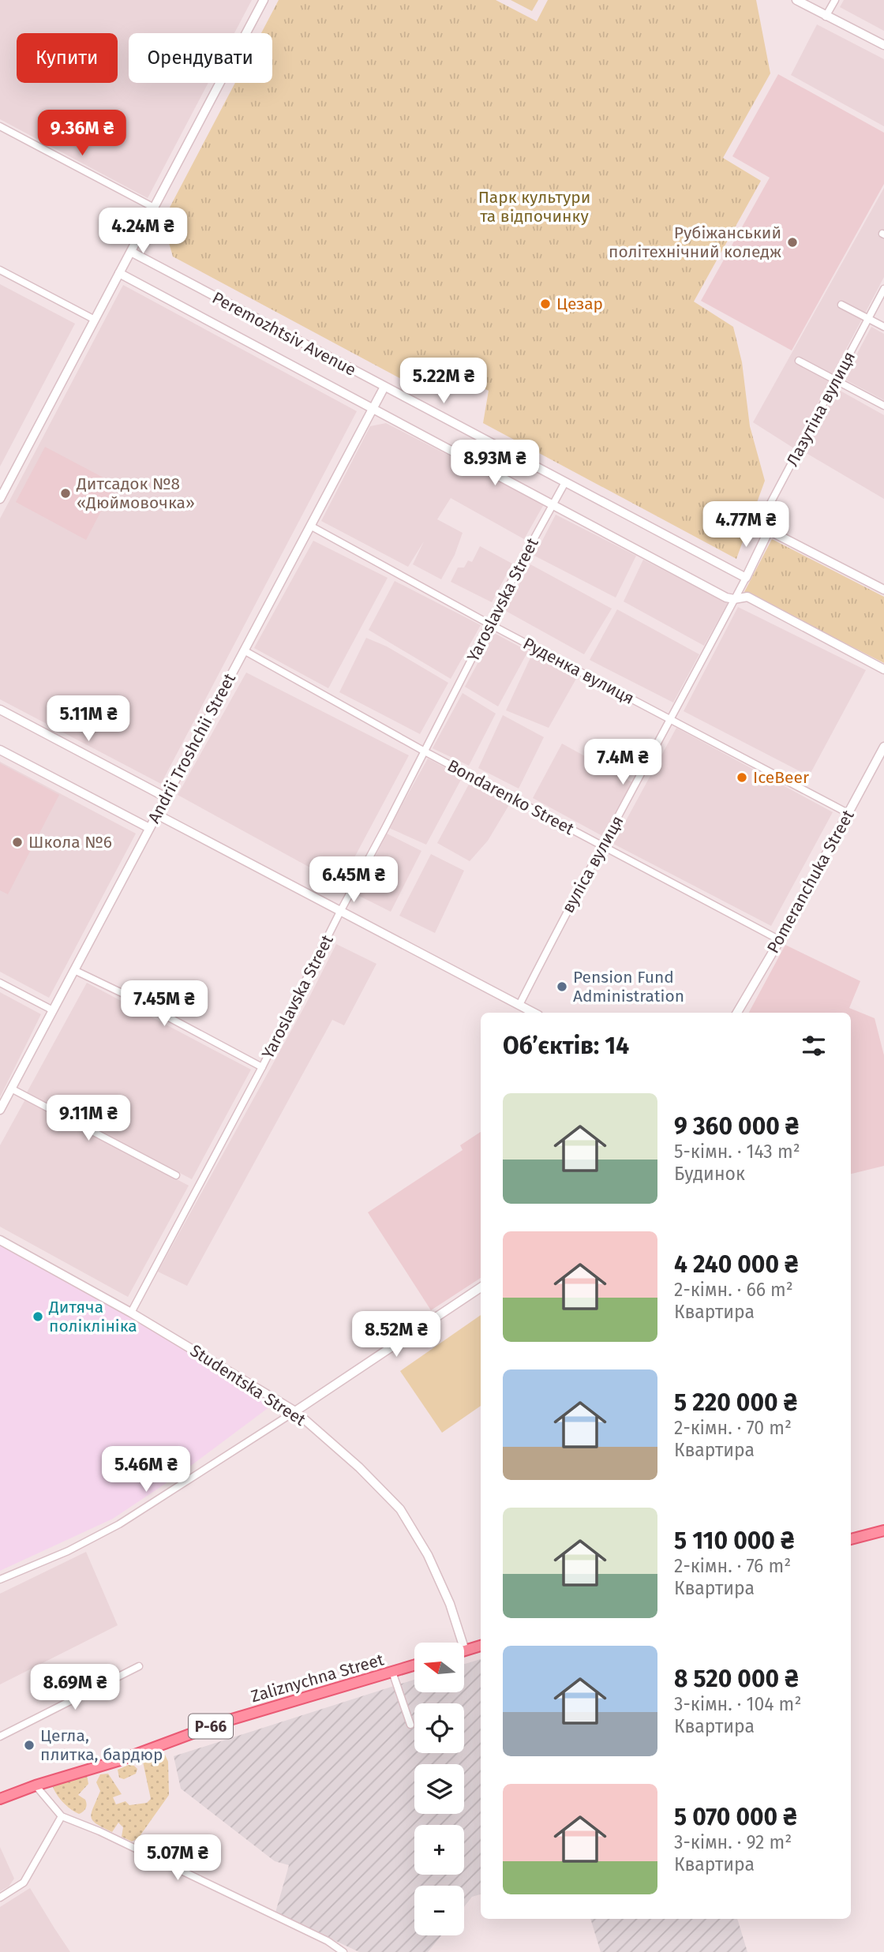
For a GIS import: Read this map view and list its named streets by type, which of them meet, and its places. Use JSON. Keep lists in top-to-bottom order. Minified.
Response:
{"streets":{"main road":["Zaliznychna Street","Р-66"],"street":["Peremozhtsiv Avenue","Лазутіна вулиця","Yaroslavska Street","Руденка вулиця","Andrii Troshchii Street","Bondarenko Street","вуліса вулиця","Pomeranchuka Street","Studentska Street"]},"crossings":[["Peremozhtsiv Avenue","Yaroslavska Street"],["Peremozhtsiv Avenue","Andrii Troshchii Street"],["Peremozhtsiv Avenue","вуліса вулиця"],["Yaroslavska Street","Руденка вулиця"],["Yaroslavska Street","Bondarenko Street"],["Yaroslavska Street","Studentska Street"],["Руденка вулиця","Andrii Troshchii Street"],["Руденка вулиця","вуліса вулиця"],["Руденка вулиця","Pomeranchuka Street"],["Andrii Troshchii Street","Bondarenko Street"],["Bondarenko Street","вуліса вулиця"],["Bondarenko Street","Pomeranchuka Street"]],"parks":["Парк культури та відпочинку"],"places":["Рубіжанський політехнічний коледж","Цезар","Дитсадок №8 «Дюймовочка»","IceBeer","Школа №6","Pension Fund Administration","Дитяча поліклініка","Цегла, плитка, бардюр"],"north":"left","page":{"chip":["Купити","Орендувати"],"price":["9.36M ₴","4.24M ₴","5.22M ₴","8.93M ₴","4.77M ₴","5.11M ₴","7.4M ₴","6.45M ₴","7.45M ₴","9.11M ₴","8.52M ₴","5.46M ₴","8.69M ₴","5.07M ₴"],"heading":"Об’єктів: 14","list":[{"name":"9 360 000 ₴","note":"5-кімн. · 143 m² · Будинок"},{"name":"4 240 000 ₴","note":"2-кімн. · 66 m² · Квартира"},{"name":"5 220 000 ₴","note":"2-кімн. · 70 m² · Квартира"},{"name":"5 110 000 ₴","note":"2-кімн. · 76 m² · Квартира"},{"name":"8 520 000 ₴","note":"3-кімн. · 104 m² · Квартира"},{"name":"5 070 000 ₴","note":"3-кімн. · 92 m² · Квартира"}],"map_buttons":["+","−"]}}
